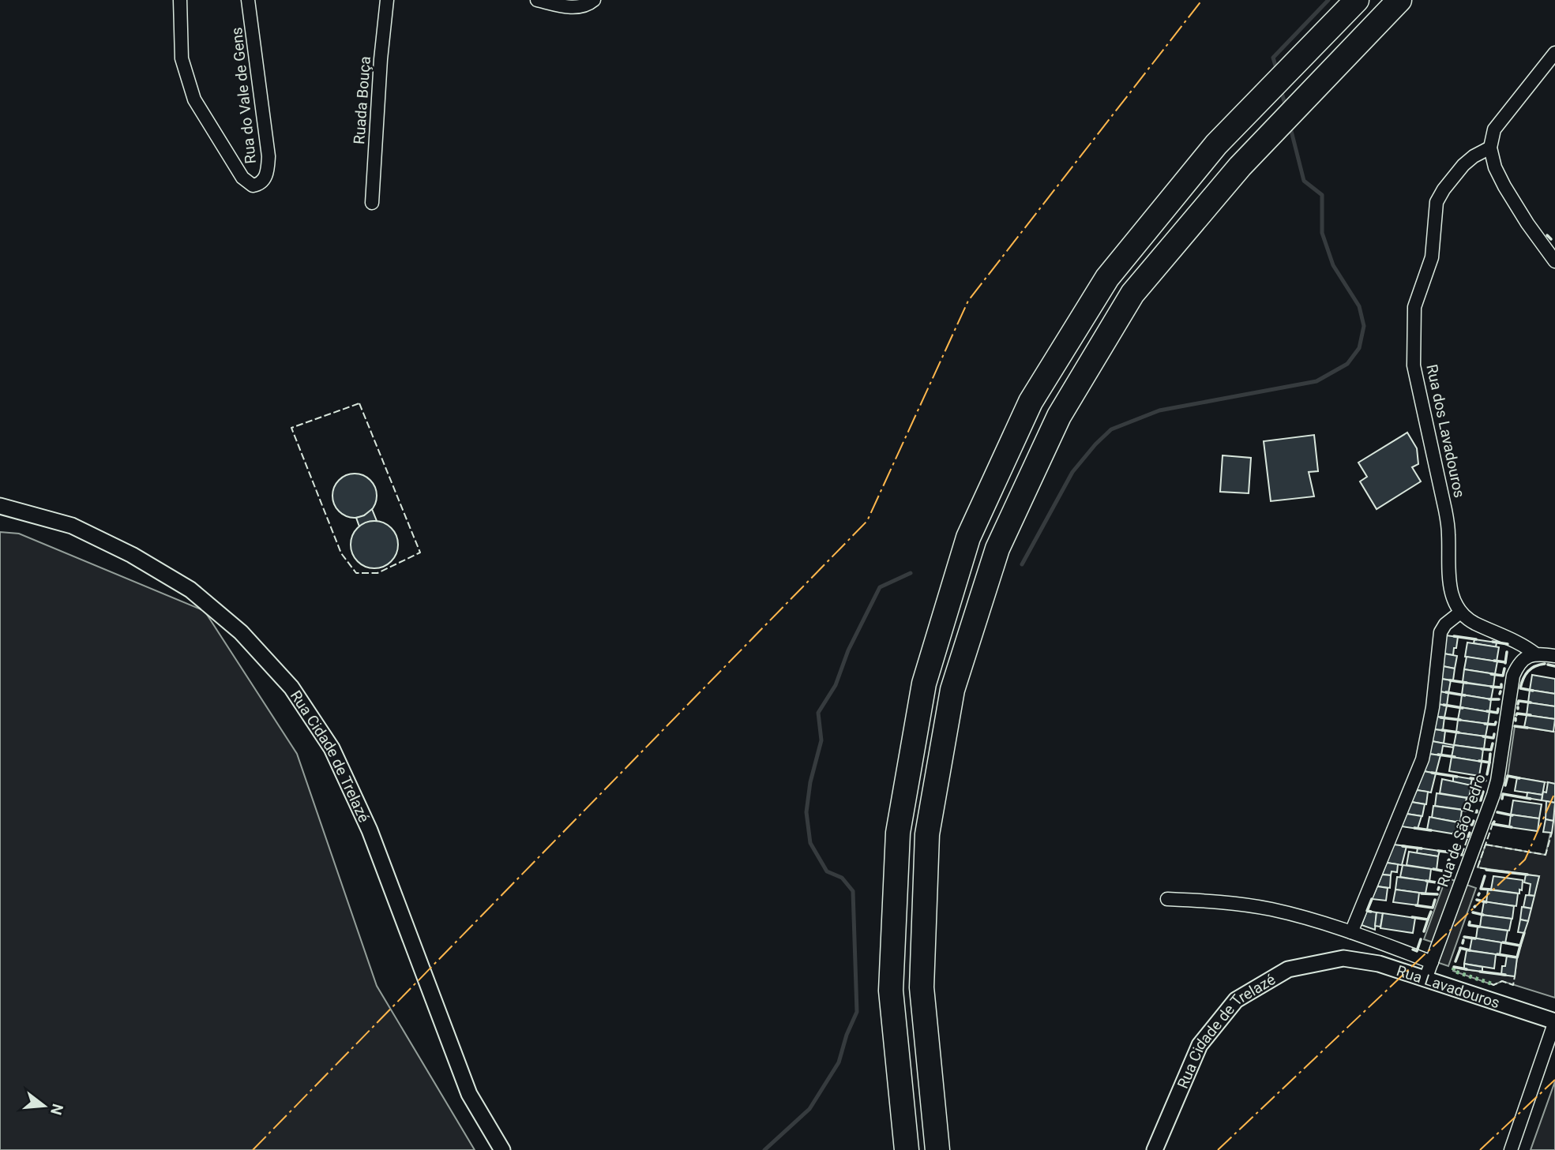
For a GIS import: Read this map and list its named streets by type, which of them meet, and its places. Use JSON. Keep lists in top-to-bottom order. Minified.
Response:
{"streets":{"street":["Rua do Vale de Gens","Ruada Bouça","Rua dos Lavadouros","Rua Cidade de Trelazé","Rua de São Pedro","Rua Lavadouros"]},"crossings":[["Rua Cidade de Trelazé","Rua Lavadouros"],["Rua de São Pedro","Rua Lavadouros"]],"north":"right"}
